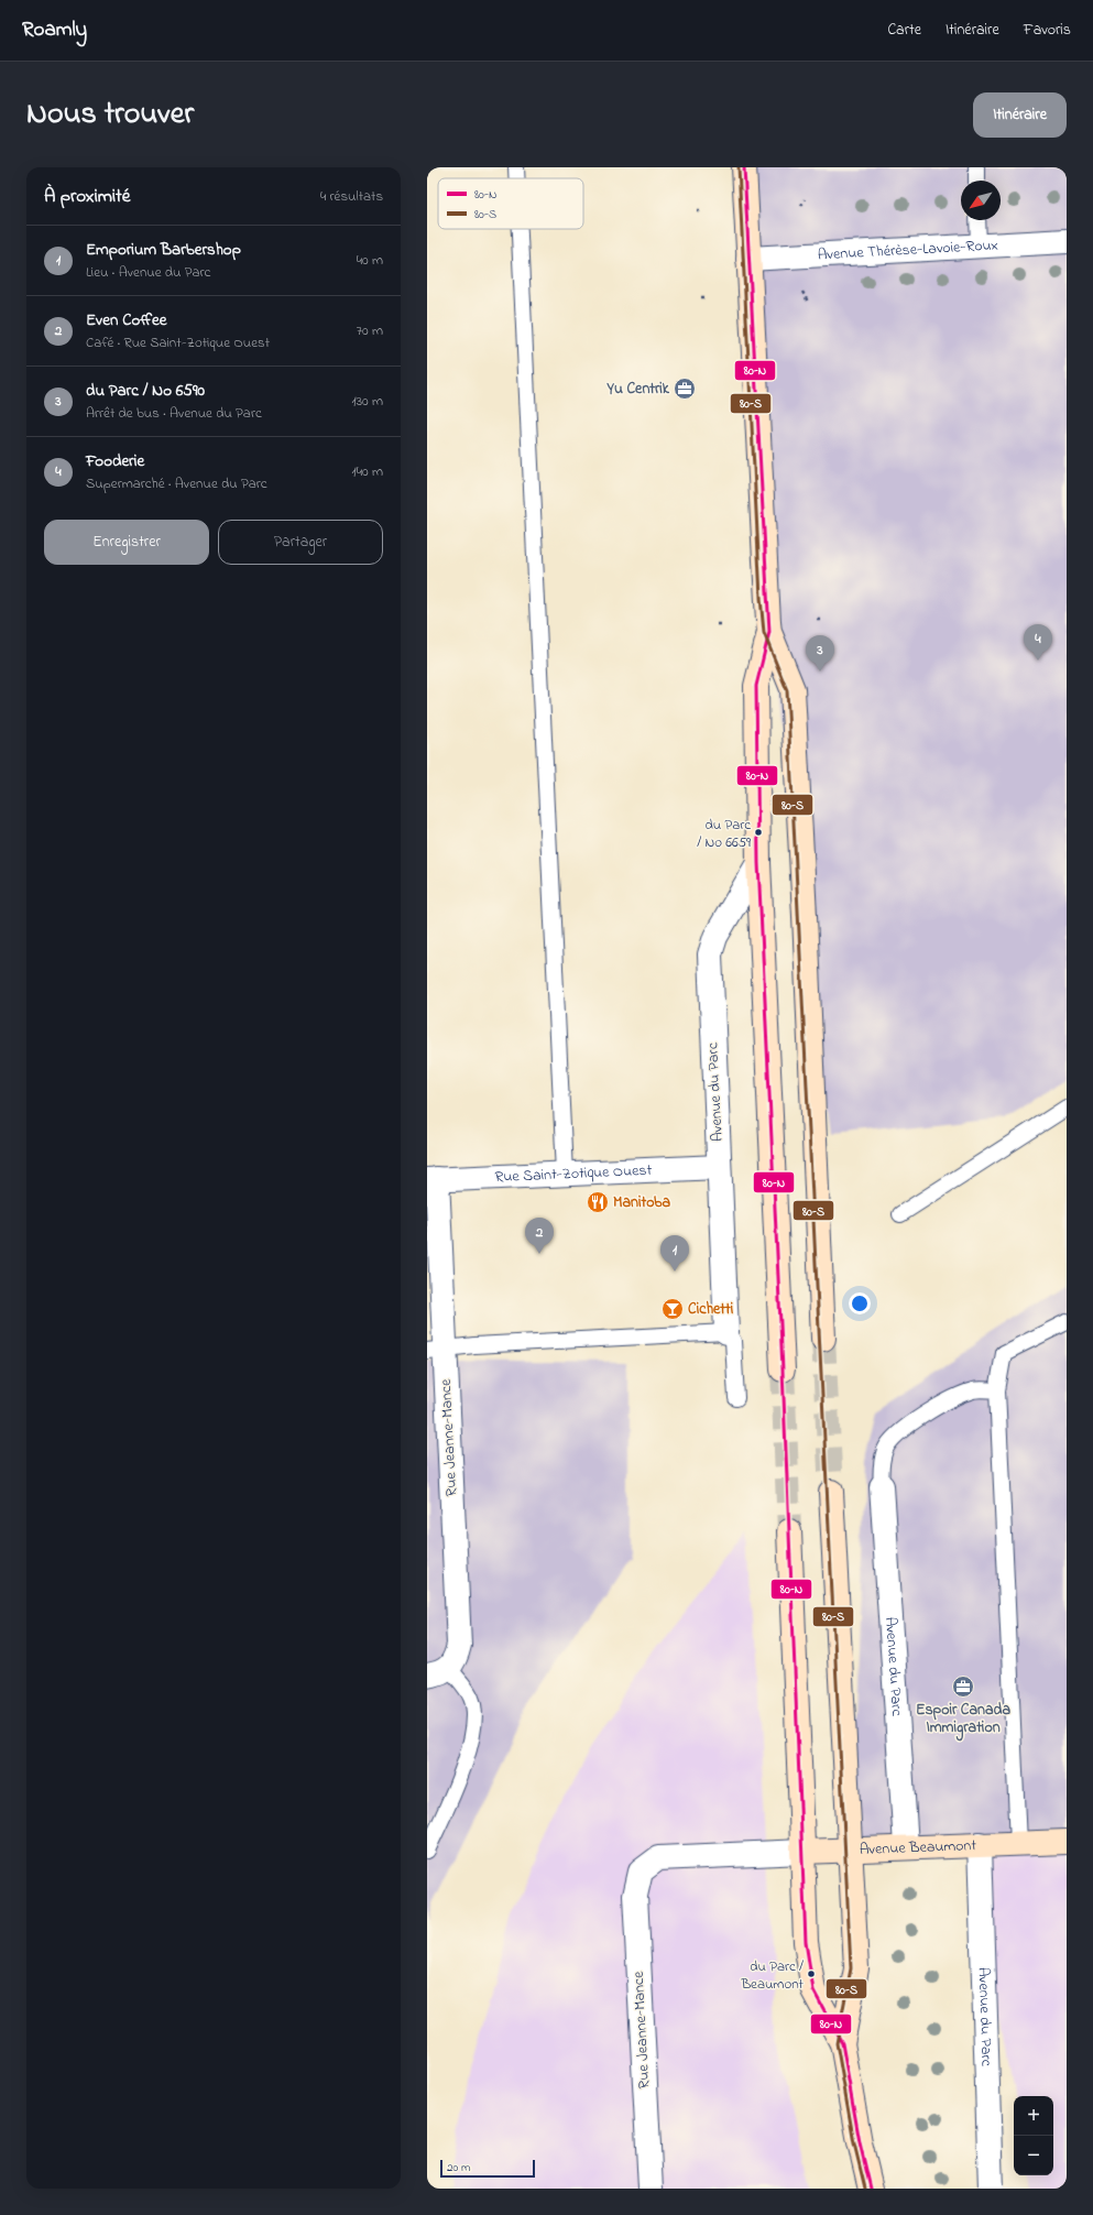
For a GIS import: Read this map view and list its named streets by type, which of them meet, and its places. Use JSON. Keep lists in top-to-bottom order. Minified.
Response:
{"streets":{"main road":["Avenue Beaumont"],"street":["Avenue Thérèse-Lavoie-Roux","Avenue du Parc","Rue Saint-Zotique Ouest","Rue Jeanne-Mance"]},"crossings":[["Avenue du Parc","Rue Saint-Zotique Ouest"],["Avenue du Parc","Avenue Beaumont"],["Rue Saint-Zotique Ouest","Rue Jeanne-Mance"],["Rue Jeanne-Mance","Avenue Beaumont"]],"places":{"office":["Yu Centrik","Espoir Canada Immigration"],"other":["du Parc / No 6659","du Parc / Beaumont"],"restaurant":["Manitoba"],"bar":["Cichetti"]},"lines":["transit line 80-N","transit line 80-S"],"legend":["80-N","80-S"],"scale_bar":"20 m","north":"bottom left","page":{"header":"Roamly","nav":["Carte","Itinéraire","Favoris"],"title":"Nous trouver","buttons":["Itinéraire",["Enregistrer","Partager"]],"heading":["À proximité","4 résultats"],"list":[{"mark":"1","name":"Emporium Barbershop","note":"Lieu · Avenue du Parc","value":"40 m"},{"mark":"2","name":"Even Coffee","note":"Café · Rue Saint-Zotique Ouest","value":"70 m"},{"mark":"3","name":"du Parc / No 6590","note":"Arrêt de bus · Avenue du Parc","value":"130 m"},{"mark":"4","name":"Fooderie","note":"Supermarché · Avenue du Parc","value":"140 m"}],"pins":["4","3","2","1"],"map_buttons":["+","−"],"scale":"20 m"}}
